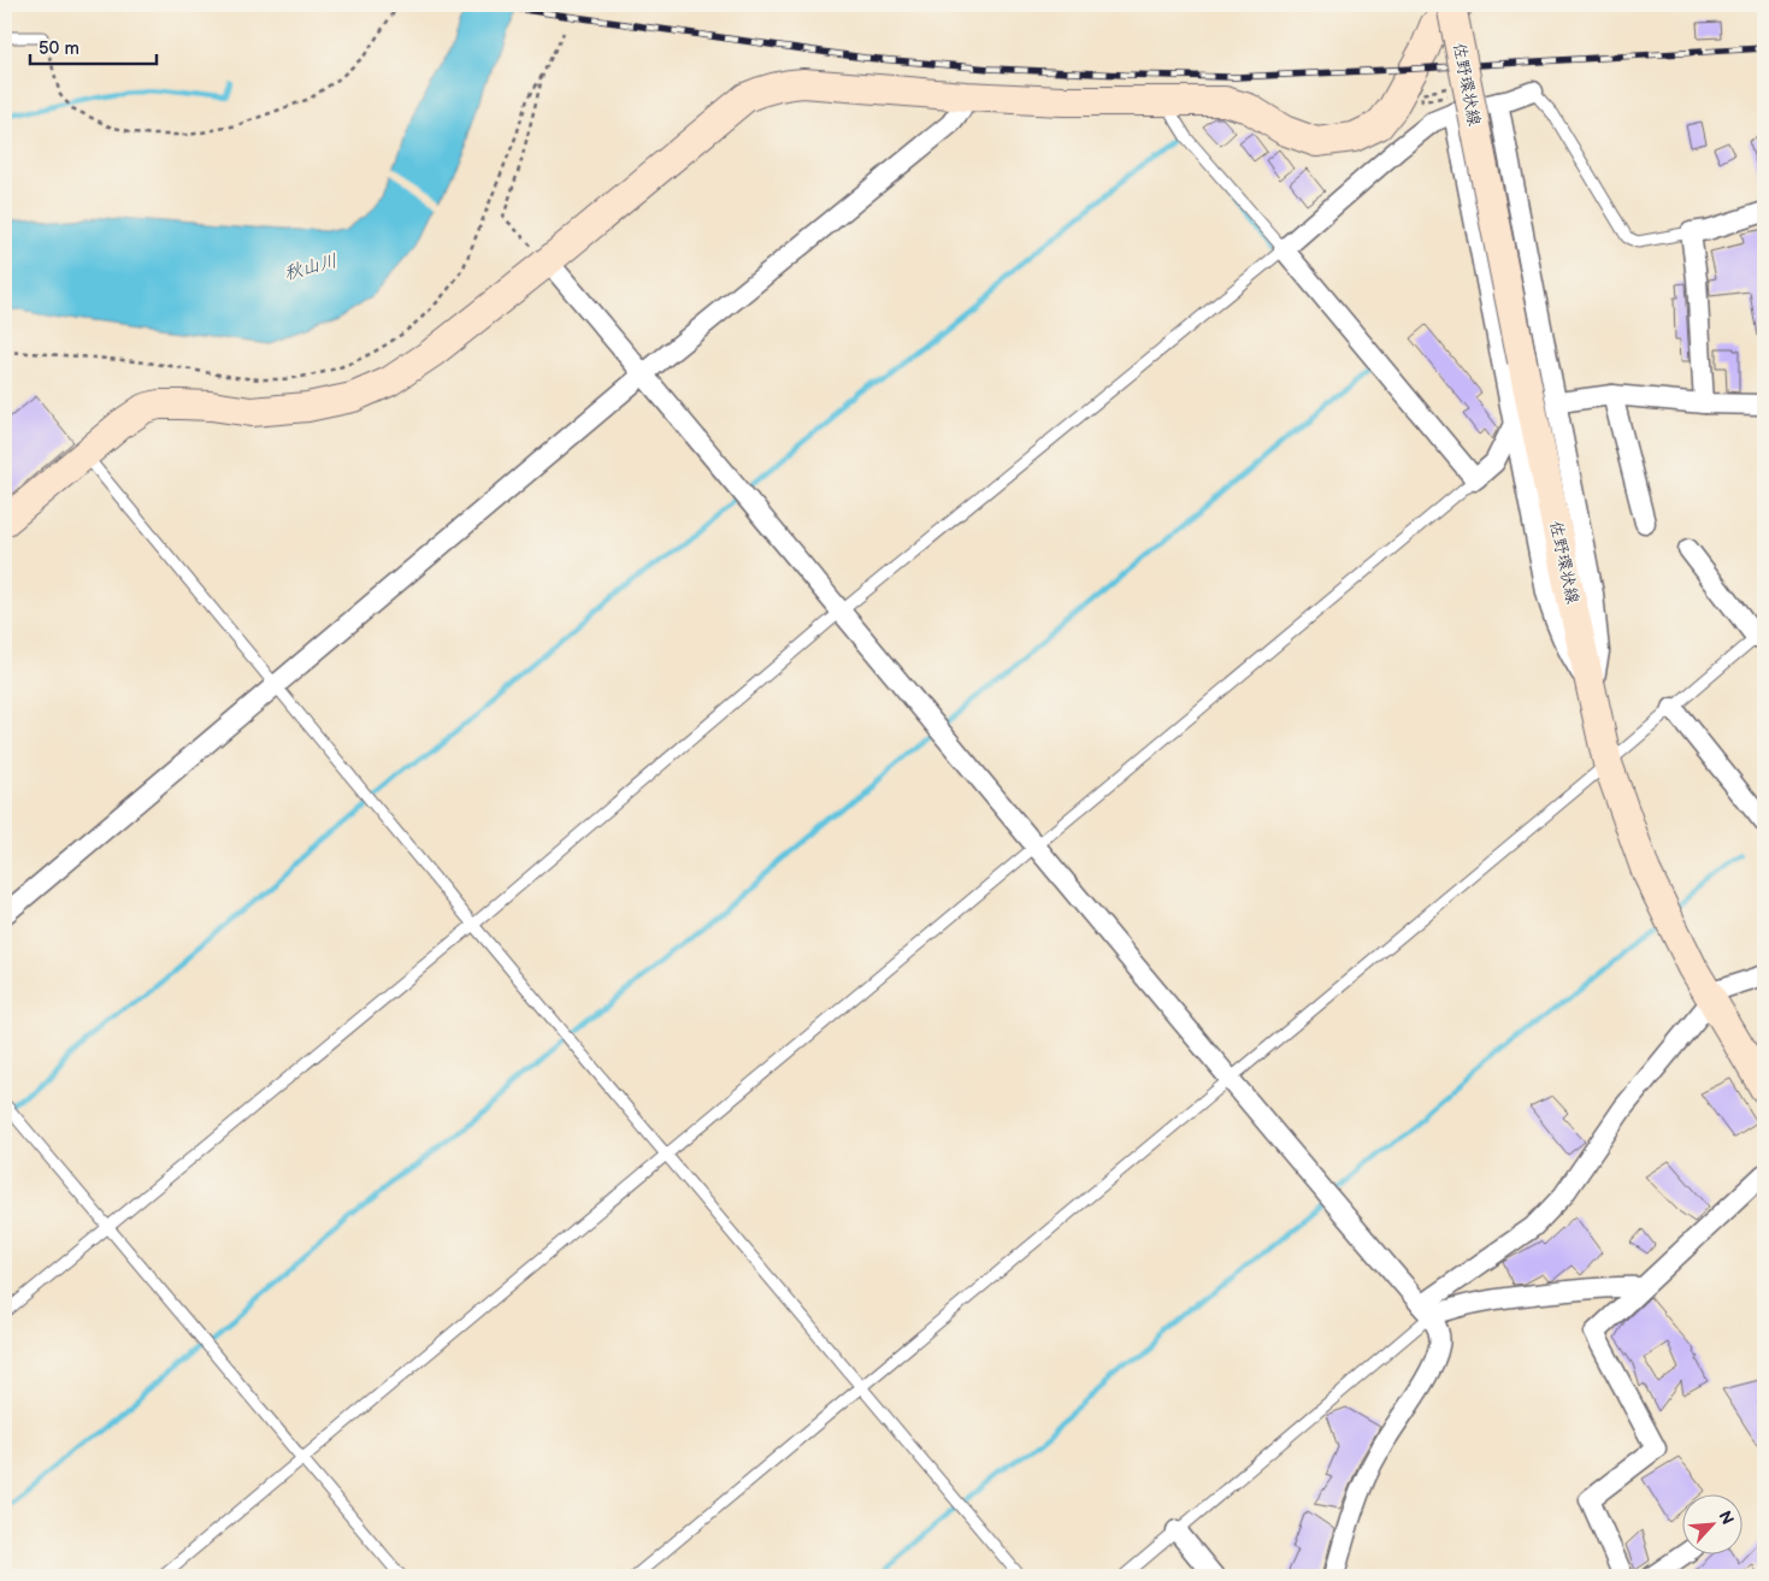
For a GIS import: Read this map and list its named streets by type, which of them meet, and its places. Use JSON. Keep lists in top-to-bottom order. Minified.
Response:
{"streets":{"street":["佐野環状線"]},"water":["秋山川"],"scale_bar":"50 m","north":"top right"}
